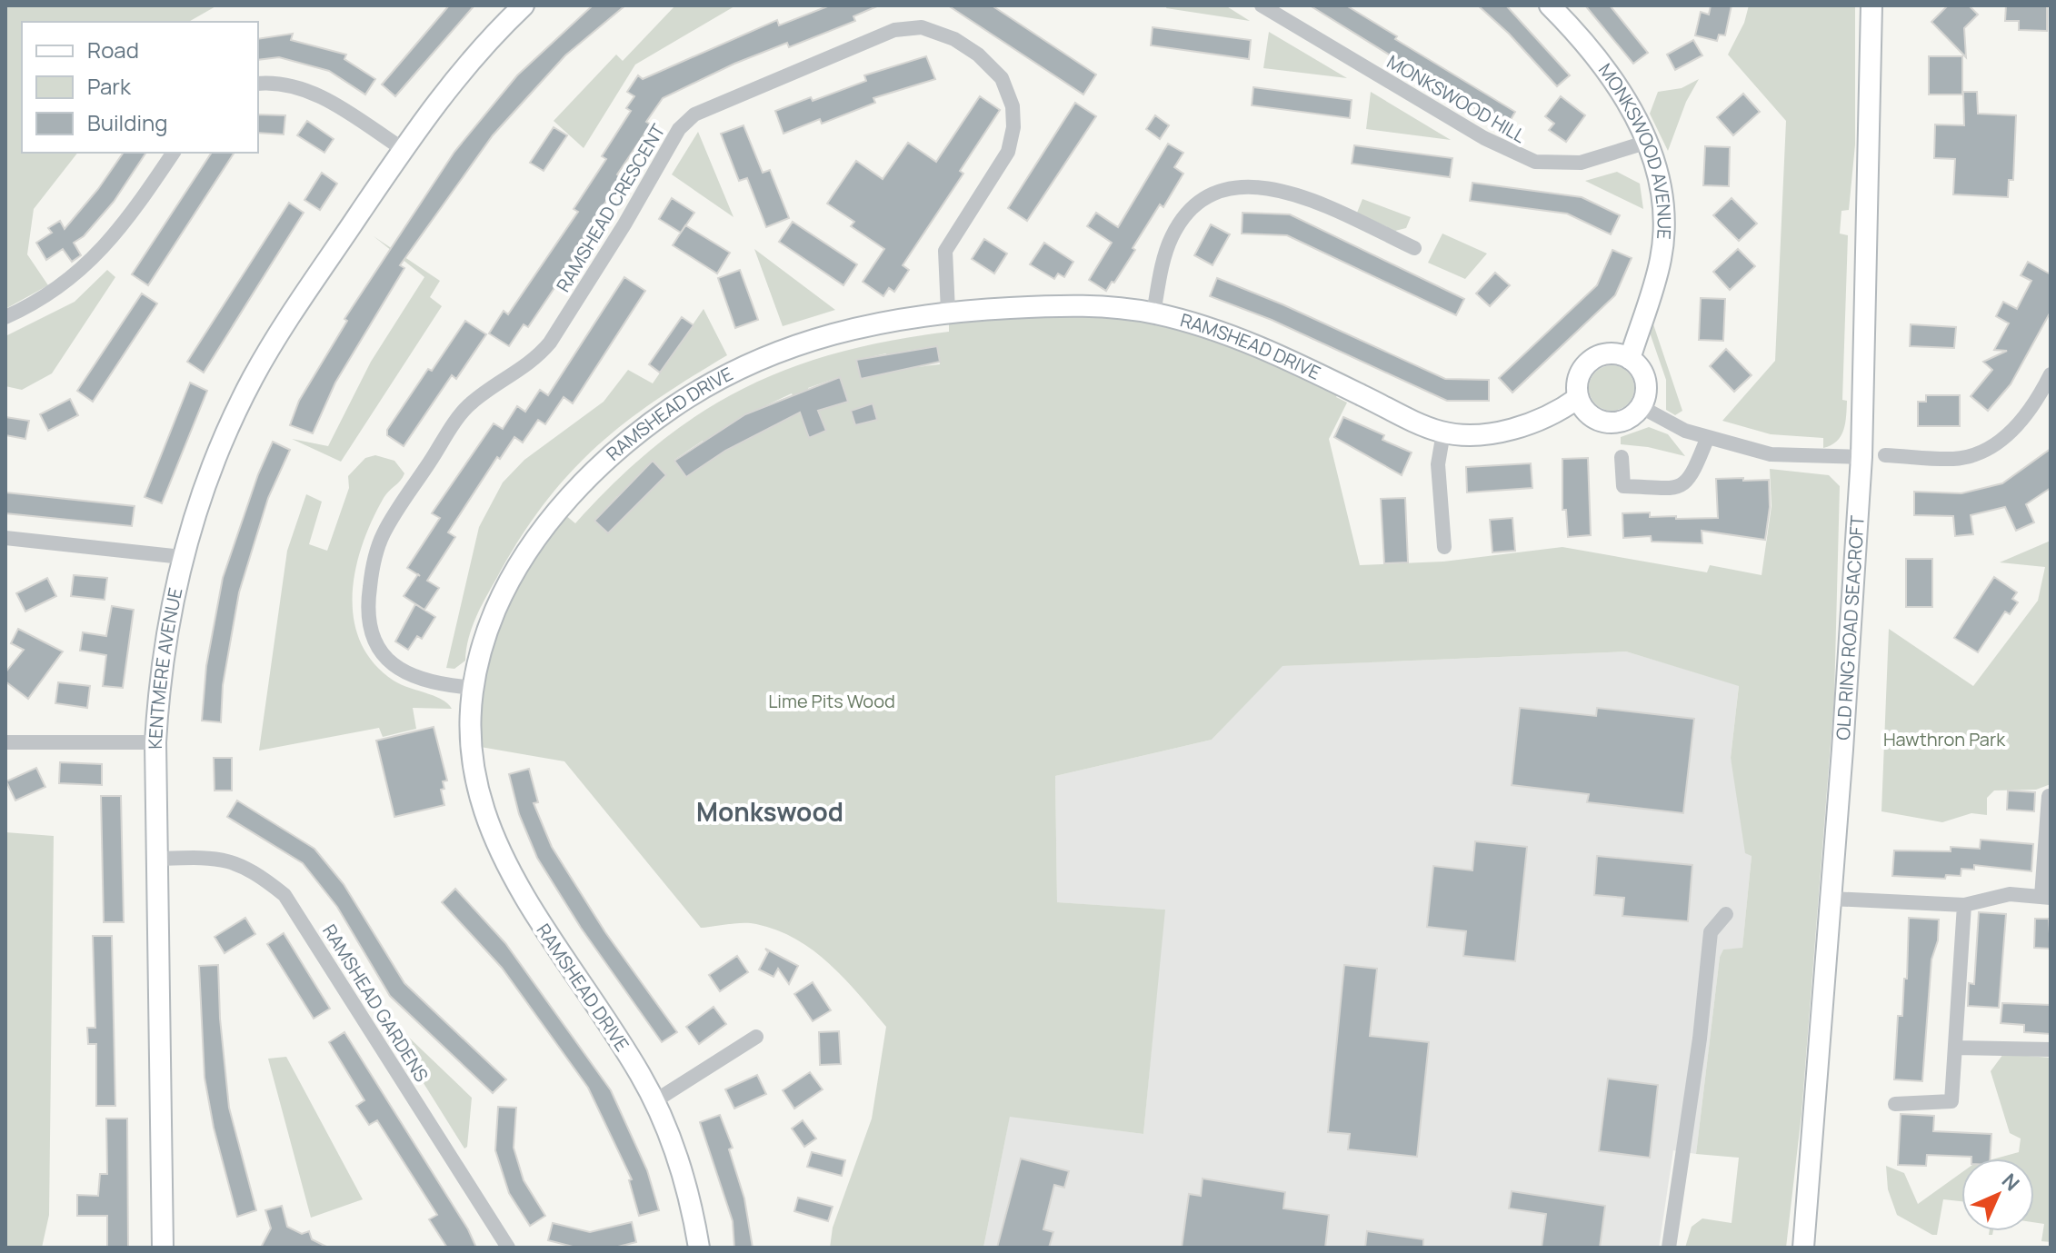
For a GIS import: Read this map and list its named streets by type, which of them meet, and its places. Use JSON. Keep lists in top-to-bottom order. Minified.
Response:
{"streets":{"street":["MONKSWOOD HILL","MONKSWOOD AVENUE","RAMSHEAD CRESCENT","RAMSHEAD DRIVE","OLD RING ROAD SEACROFT","KENTMERE AVENUE","RAMSHEAD GARDENS"]},"crossings":[["MONKSWOOD HILL","MONKSWOOD AVENUE"],["MONKSWOOD AVENUE","RAMSHEAD DRIVE"],["RAMSHEAD CRESCENT","RAMSHEAD DRIVE"],["KENTMERE AVENUE","RAMSHEAD GARDENS"]],"districts":["Monkswood"],"parks":["Lime Pits Wood","Hawthron Park"],"legend":["Road","Park","Building"],"north":"top right"}
